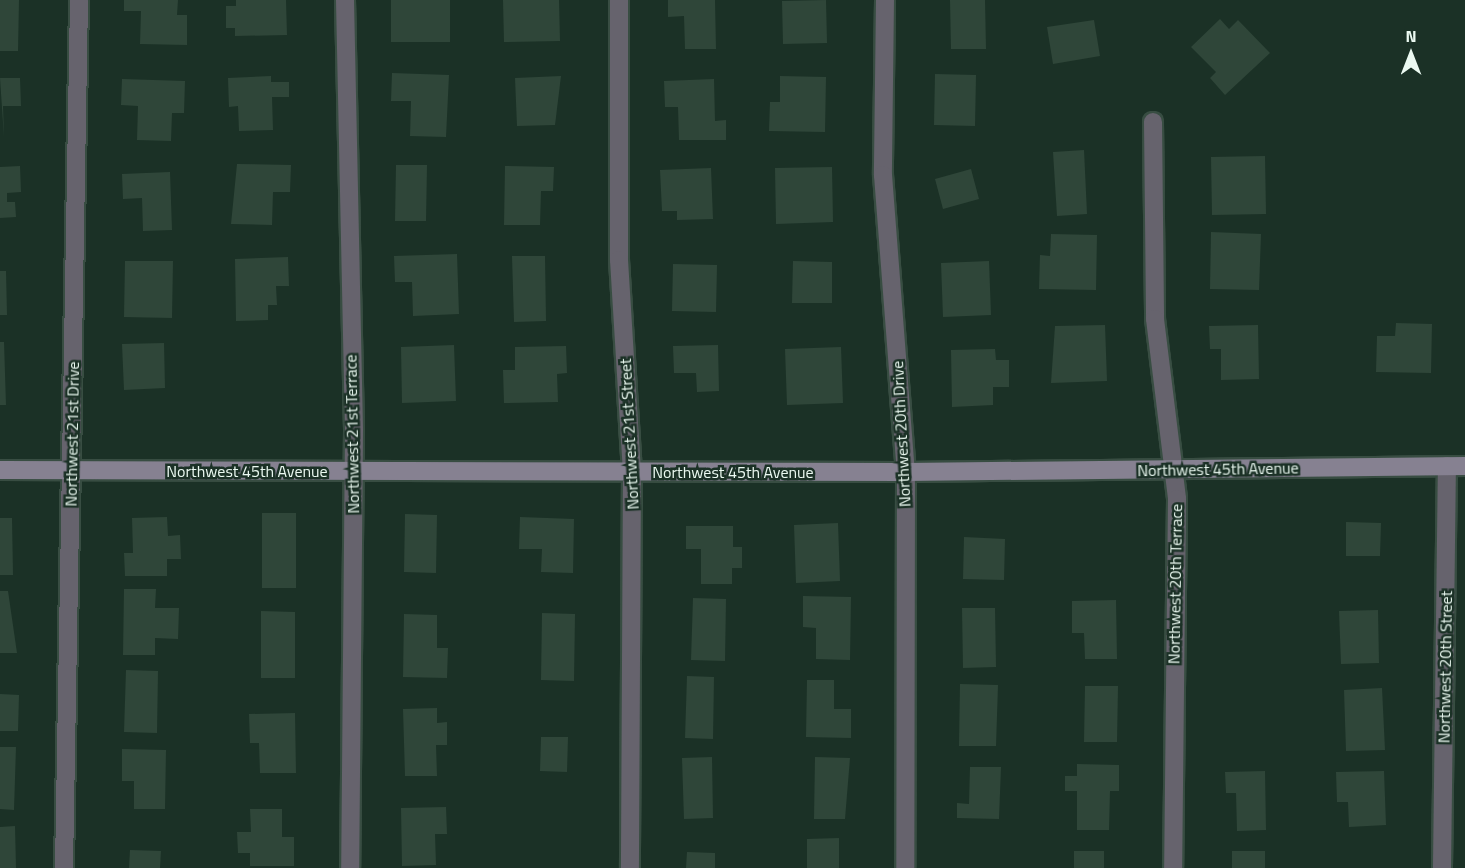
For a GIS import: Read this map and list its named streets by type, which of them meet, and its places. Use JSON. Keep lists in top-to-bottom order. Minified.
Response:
{"streets":{"street":["Northwest 21st Drive","Northwest 21st Terrace","Northwest 21st Street","Northwest 20th Drive","Northwest 45th Avenue","Northwest 20th Terrace","Northwest 20th Street"]},"crossings":[["Northwest 21st Drive","Northwest 45th Avenue"],["Northwest 21st Terrace","Northwest 45th Avenue"],["Northwest 21st Street","Northwest 45th Avenue"],["Northwest 20th Drive","Northwest 45th Avenue"],["Northwest 45th Avenue","Northwest 20th Terrace"],["Northwest 45th Avenue","Northwest 20th Street"]],"north":"top"}
